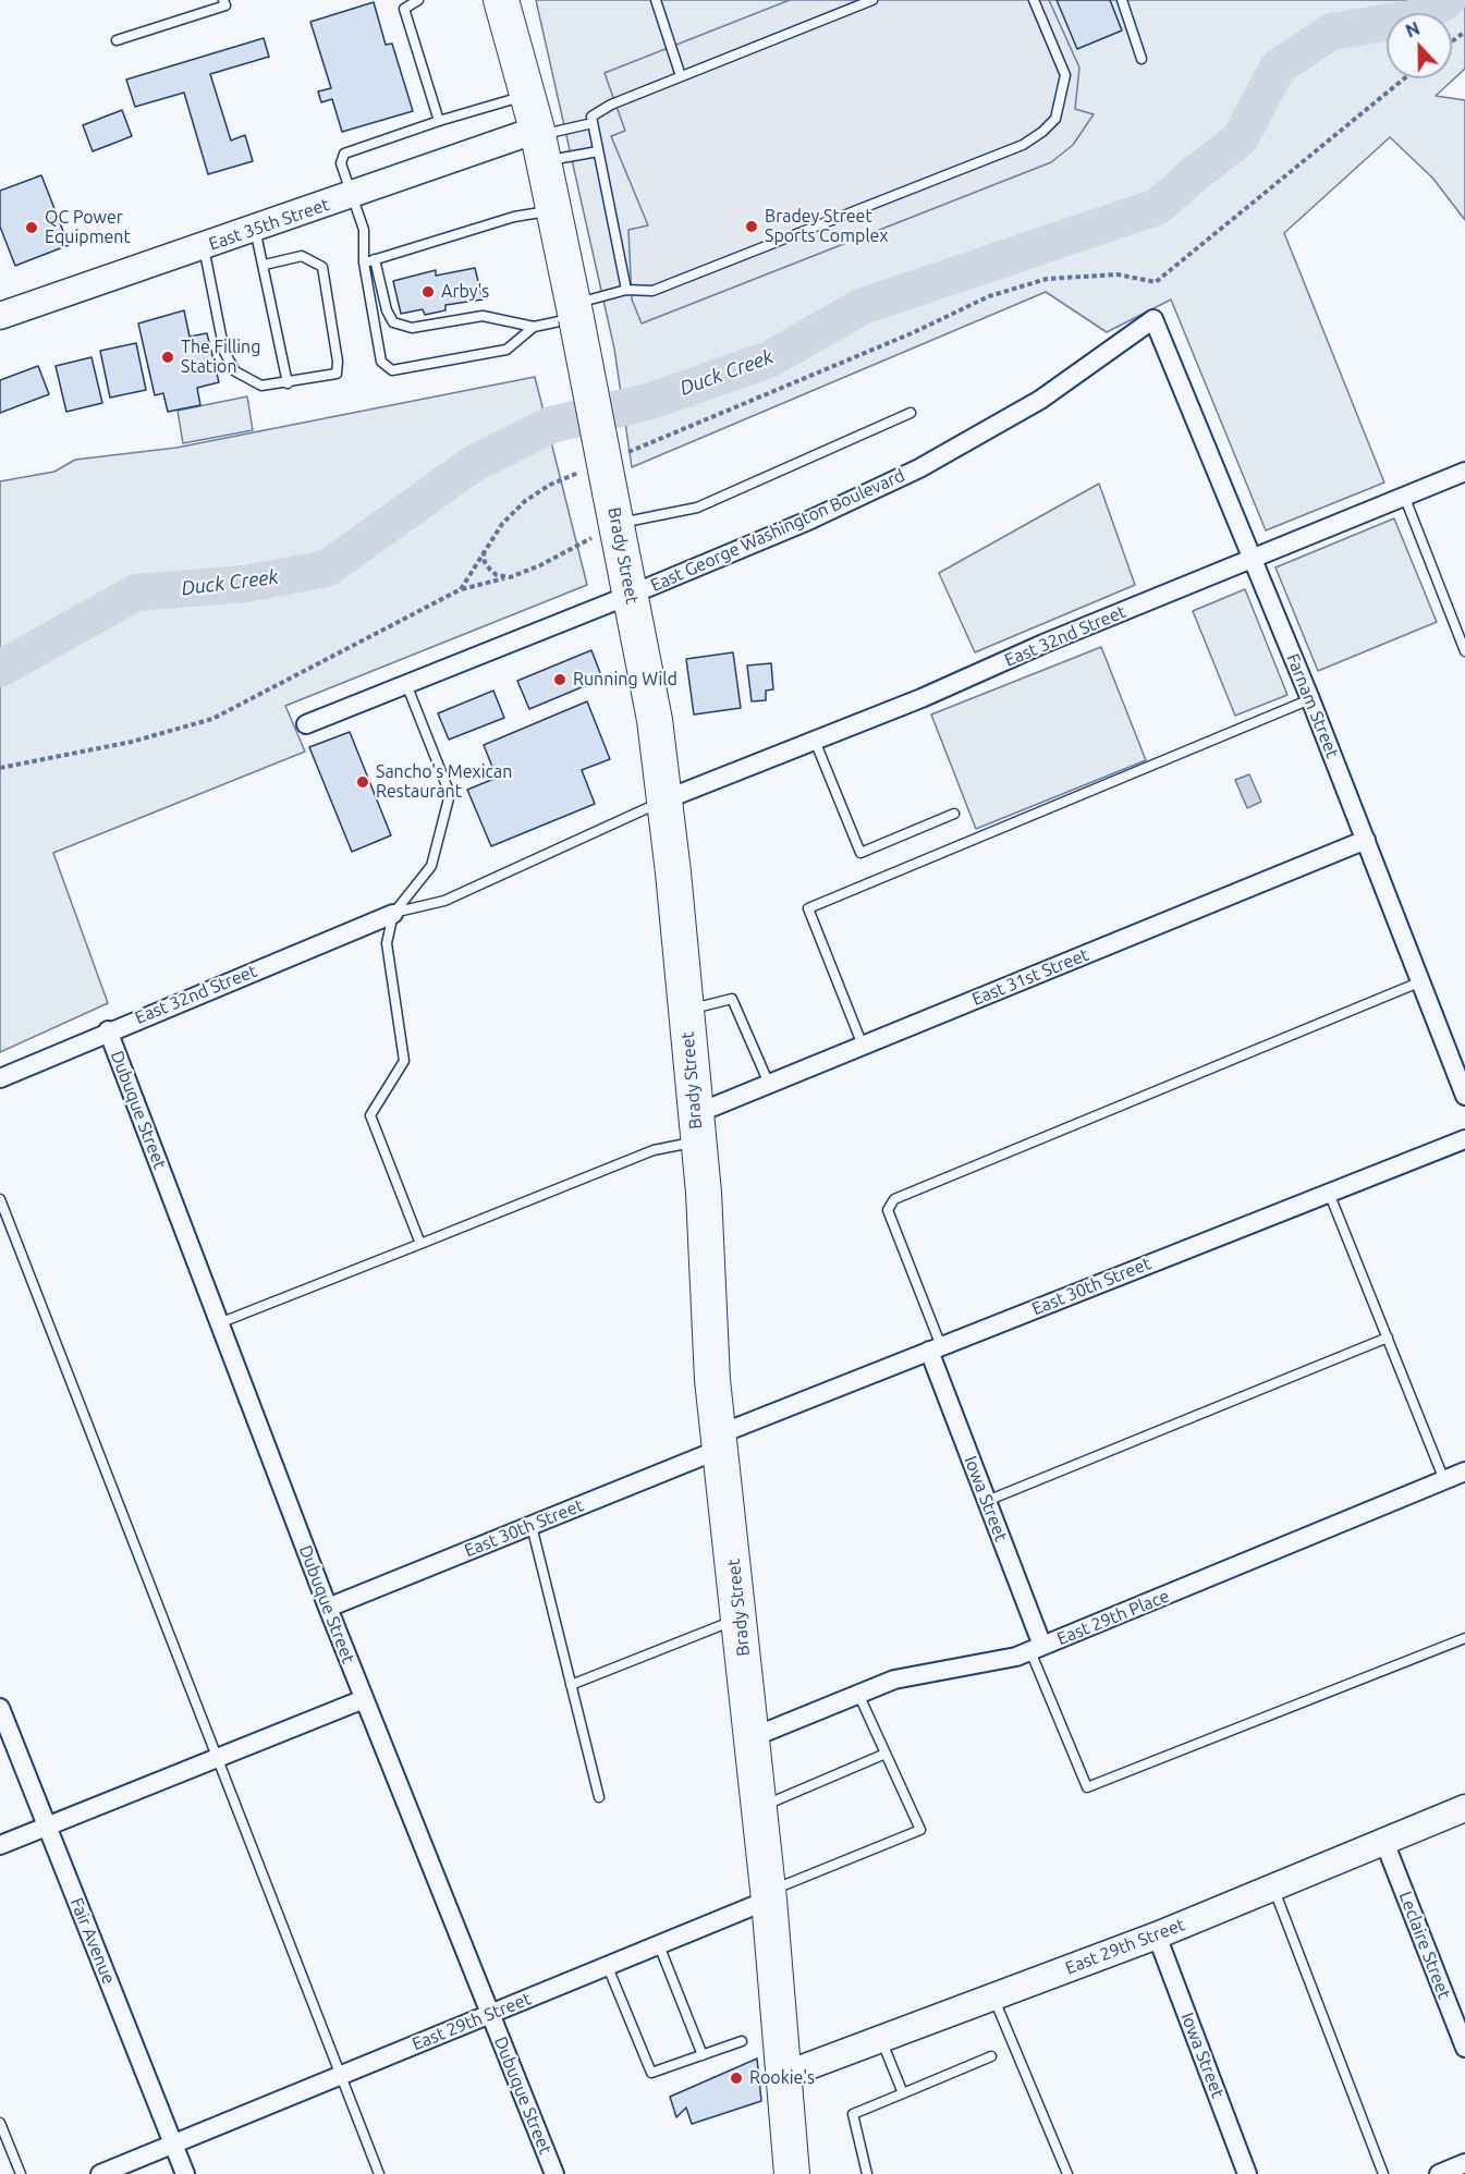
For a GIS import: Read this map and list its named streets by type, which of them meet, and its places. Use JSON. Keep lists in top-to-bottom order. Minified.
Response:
{"streets":{"highway":["Brady Street"],"street":["East 35th Street","East George Washington Boulevard","East 32nd Street","Farnam Street","East 31st Street","Dubuque Street","East 30th Street","Iowa Street","East 29th Place","Fair Avenue","Leclaire Street","East 29th Street"]},"crossings":[["East 35th Street","Brady Street"],["East George Washington Boulevard","Brady Street"],["East George Washington Boulevard","Farnam Street"],["Brady Street","East 32nd Street"],["Brady Street","East 31st Street"],["Brady Street","East 30th Street"],["Brady Street","East 29th Place"],["Brady Street","East 29th Street"],["East 32nd Street","Farnam Street"],["East 32nd Street","Dubuque Street"],["Farnam Street","East 31st Street"],["Dubuque Street","East 30th Street"],["Dubuque Street","East 29th Street"],["East 30th Street","Iowa Street"],["Iowa Street","East 29th Place"],["Iowa Street","East 29th Street"],["Fair Avenue","East 29th Street"],["Leclaire Street","East 29th Street"]],"water":["Duck Creek"],"places":["Bradey Street Sports Complex","QC Power Equipment","Arby's","The Filling Station","Running Wild","Sancho's Mexican Restaurant","Rookie's"],"north":"top"}
